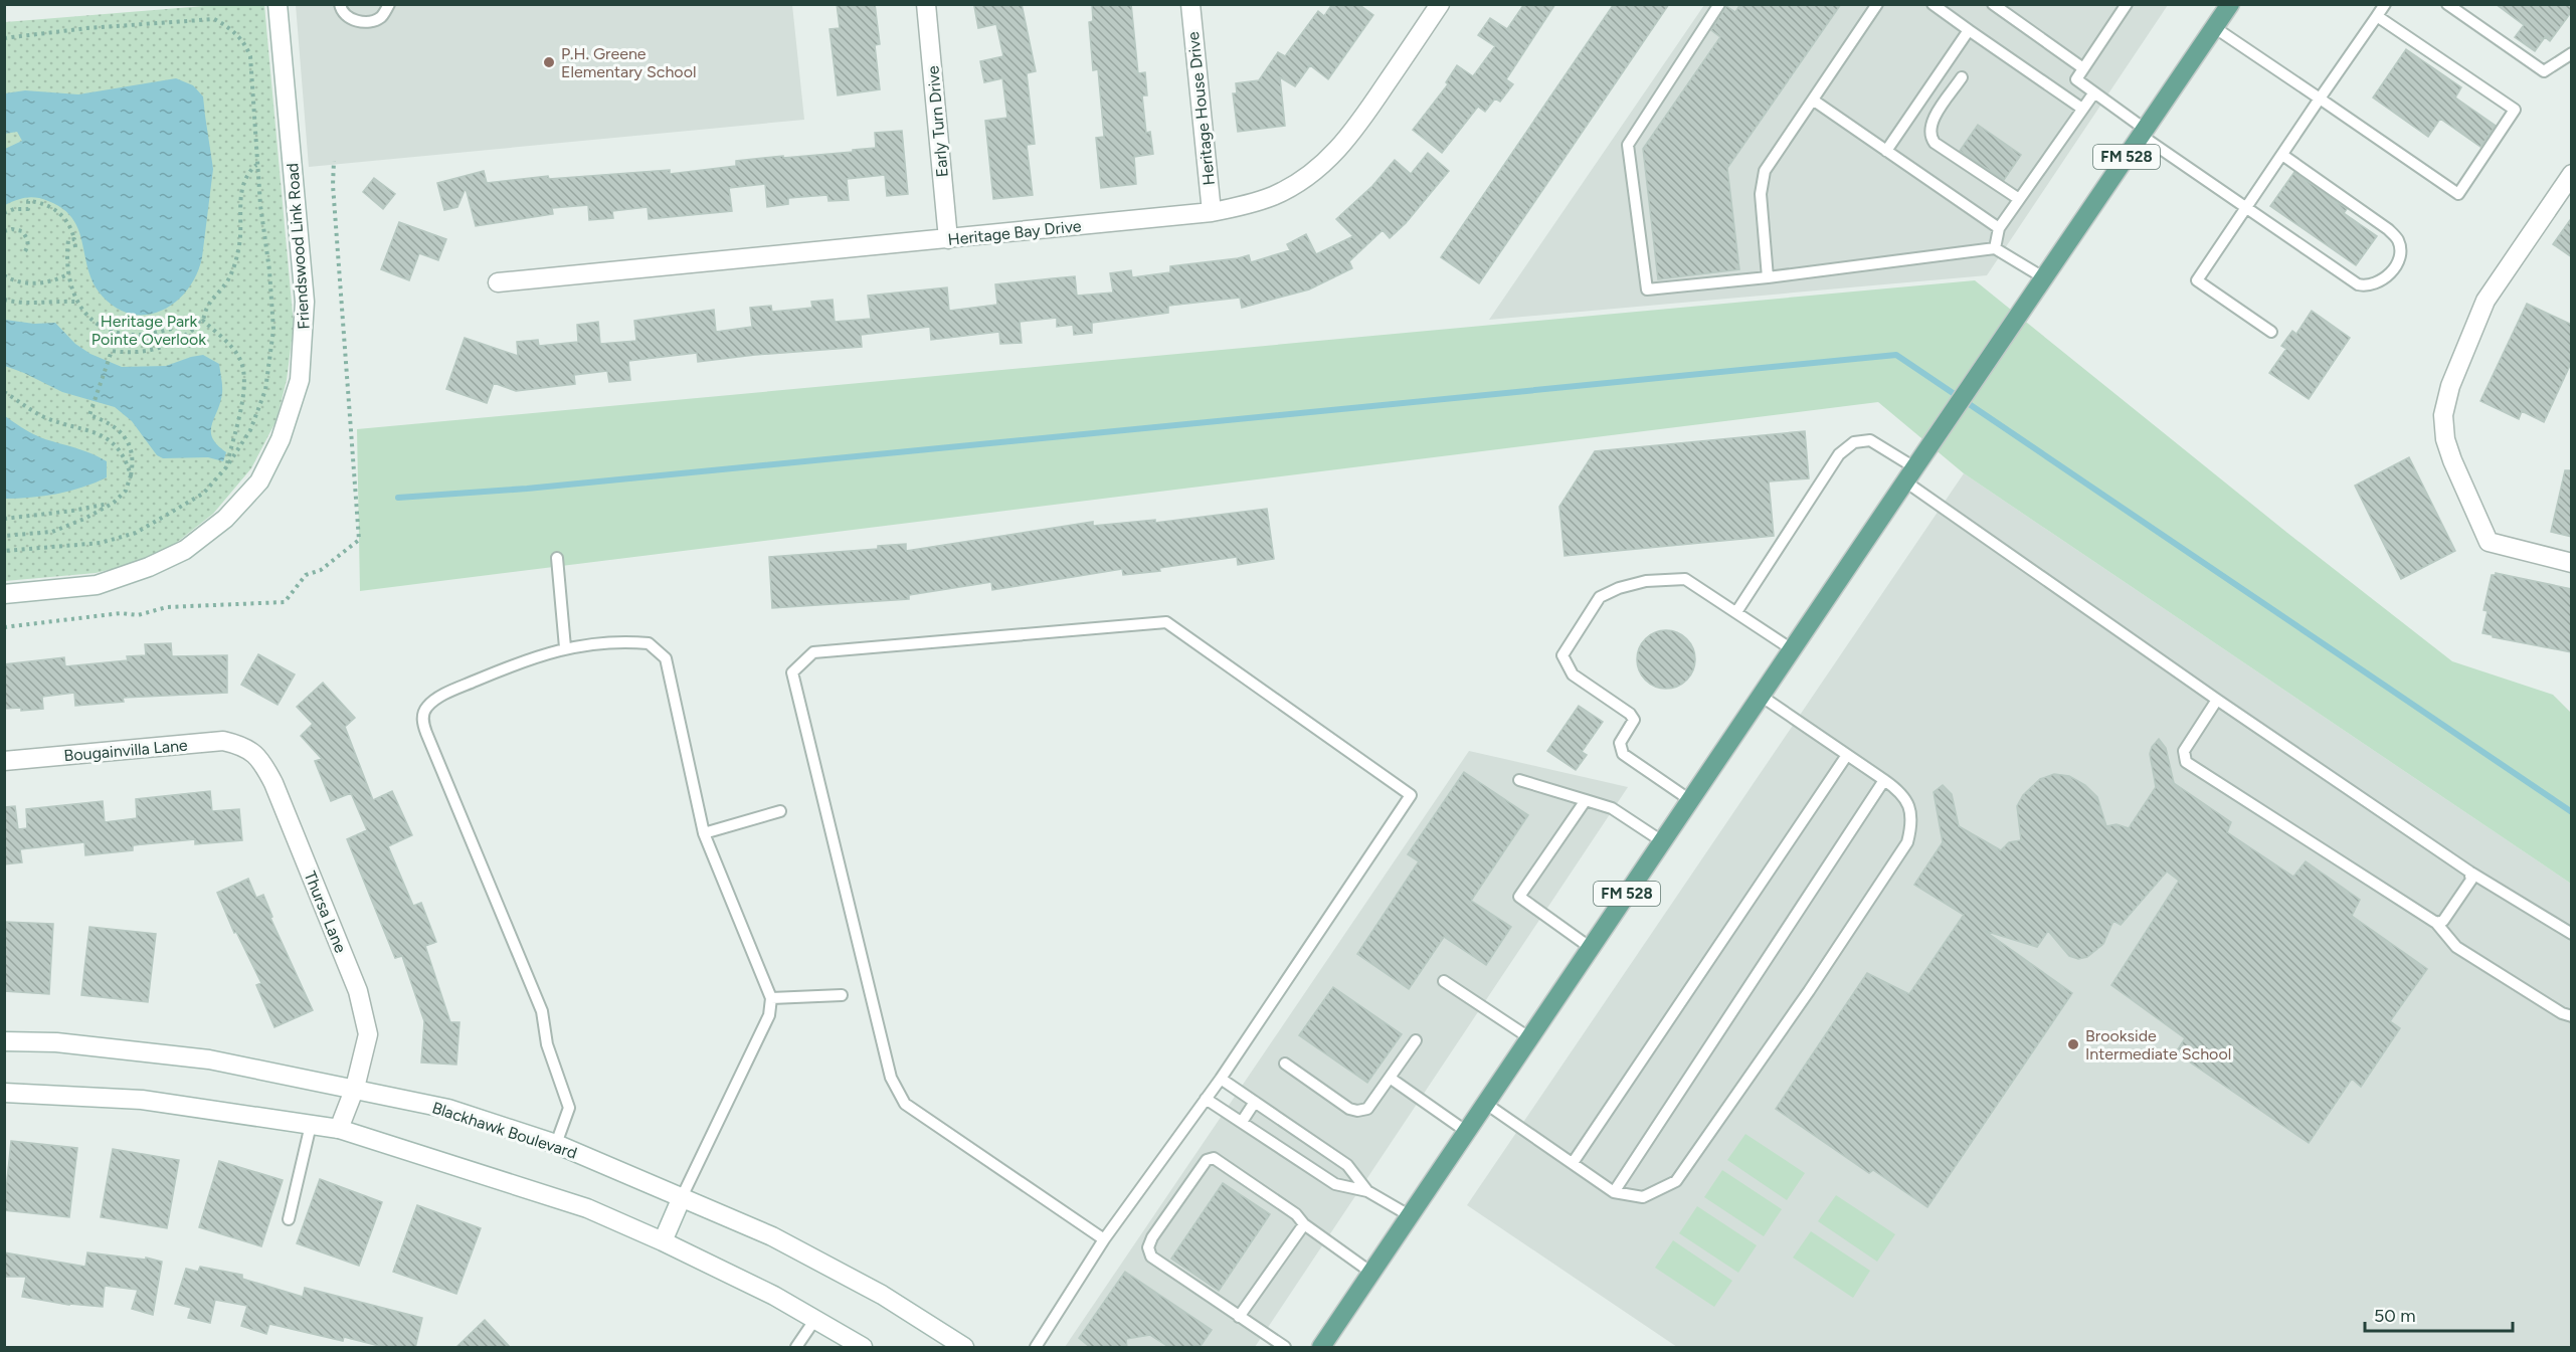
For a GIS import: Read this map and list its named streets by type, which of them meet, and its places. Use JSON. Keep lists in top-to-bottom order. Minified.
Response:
{"streets":{"main road":["FM 528"],"street":["Heritage House Drive","Early Turn Drive","Heritage Bay Drive","Friendswood Link Road","Bougainvilla Lane","Thursa Lane","Blackhawk Boulevard"]},"crossings":[["Heritage House Drive","Heritage Bay Drive"],["Early Turn Drive","Heritage Bay Drive"],["Bougainvilla Lane","Thursa Lane"],["Thursa Lane","Blackhawk Boulevard"]],"parks":["Heritage Park Pointe Overlook"],"places":["P.H. Greene Elementary School","Brookside Intermediate School"],"scale_bar":"50 m"}
